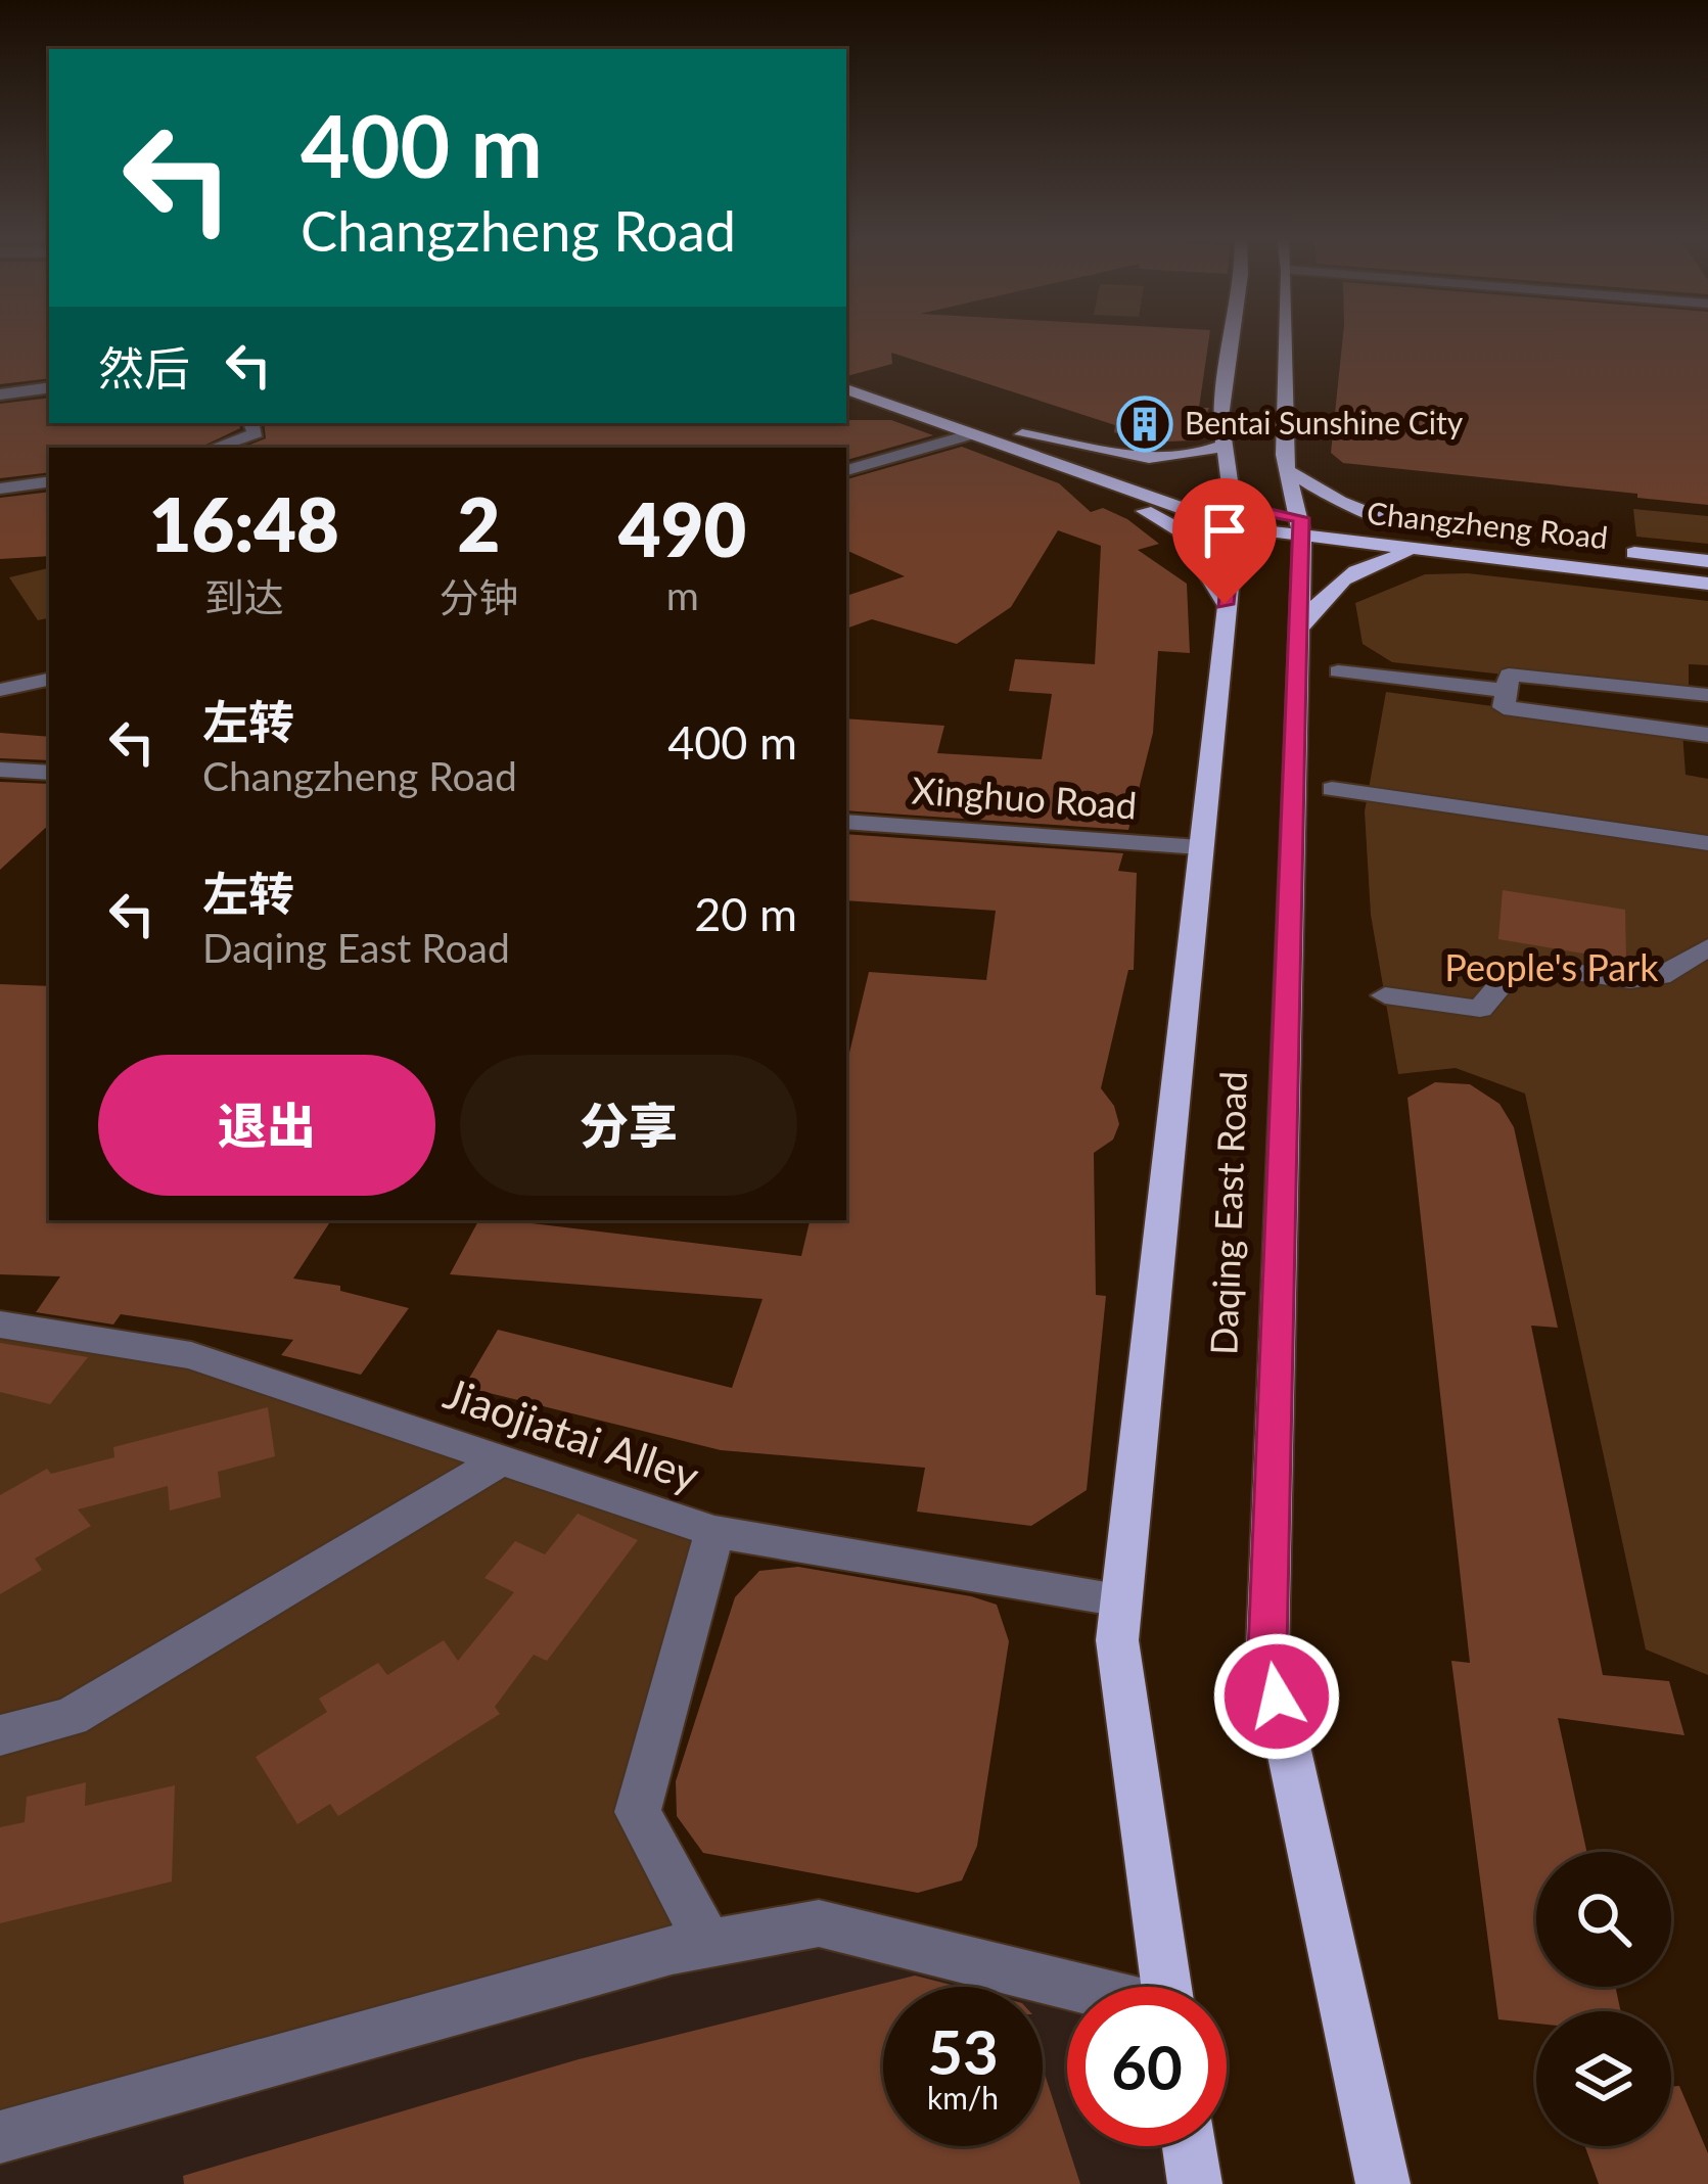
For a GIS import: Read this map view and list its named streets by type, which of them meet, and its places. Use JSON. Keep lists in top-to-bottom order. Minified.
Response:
{"streets":{"main road":["Changzheng Road","Daqing East Road"],"street":["Xinghuo Road","Jiaojiatai Alley"]},"crossings":[["Changzheng Road","Daqing East Road"],["Xinghuo Road","Daqing East Road"],["Daqing East Road","Jiaojiatai Alley"]],"parks":["People's Park"],"places":{"building":["Bentai Sunshine City"]},"page":{"turn":["400 m","Changzheng Road"],"then":"然后","eta":["16:48","到达","2","分钟","490","m"],"list":[{"name":"左转","note":"Changzheng Road","value":"400 m"},{"name":"左转","note":"Daqing East Road","value":"20 m"}],"buttons":["退出","分享"],"speed":"53 km/h","limit":"60"}}
